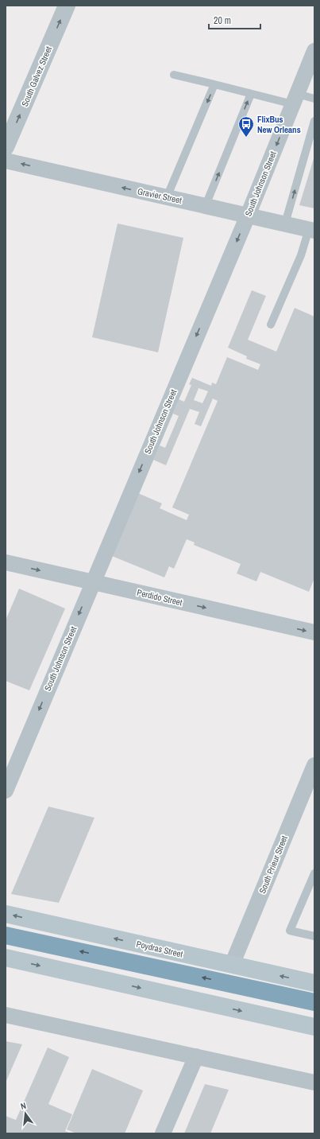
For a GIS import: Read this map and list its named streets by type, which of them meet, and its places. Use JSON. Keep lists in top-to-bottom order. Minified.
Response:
{"streets":{"main road":["Poydras Street"],"street":["South Galvez Street","South Johnson Street","Gravier Street","Perdido Street","South Prieur Street"]},"crossings":[["South Johnson Street","Gravier Street"],["South Johnson Street","Perdido Street"],["South Prieur Street","Poydras Street"]],"one_way":["South Galvez Street","South Johnson Street","Gravier Street","Perdido Street"],"places":{"bus stop":["FlixBus New Orleans"]},"scale_bar":"20 m","north":"top"}
